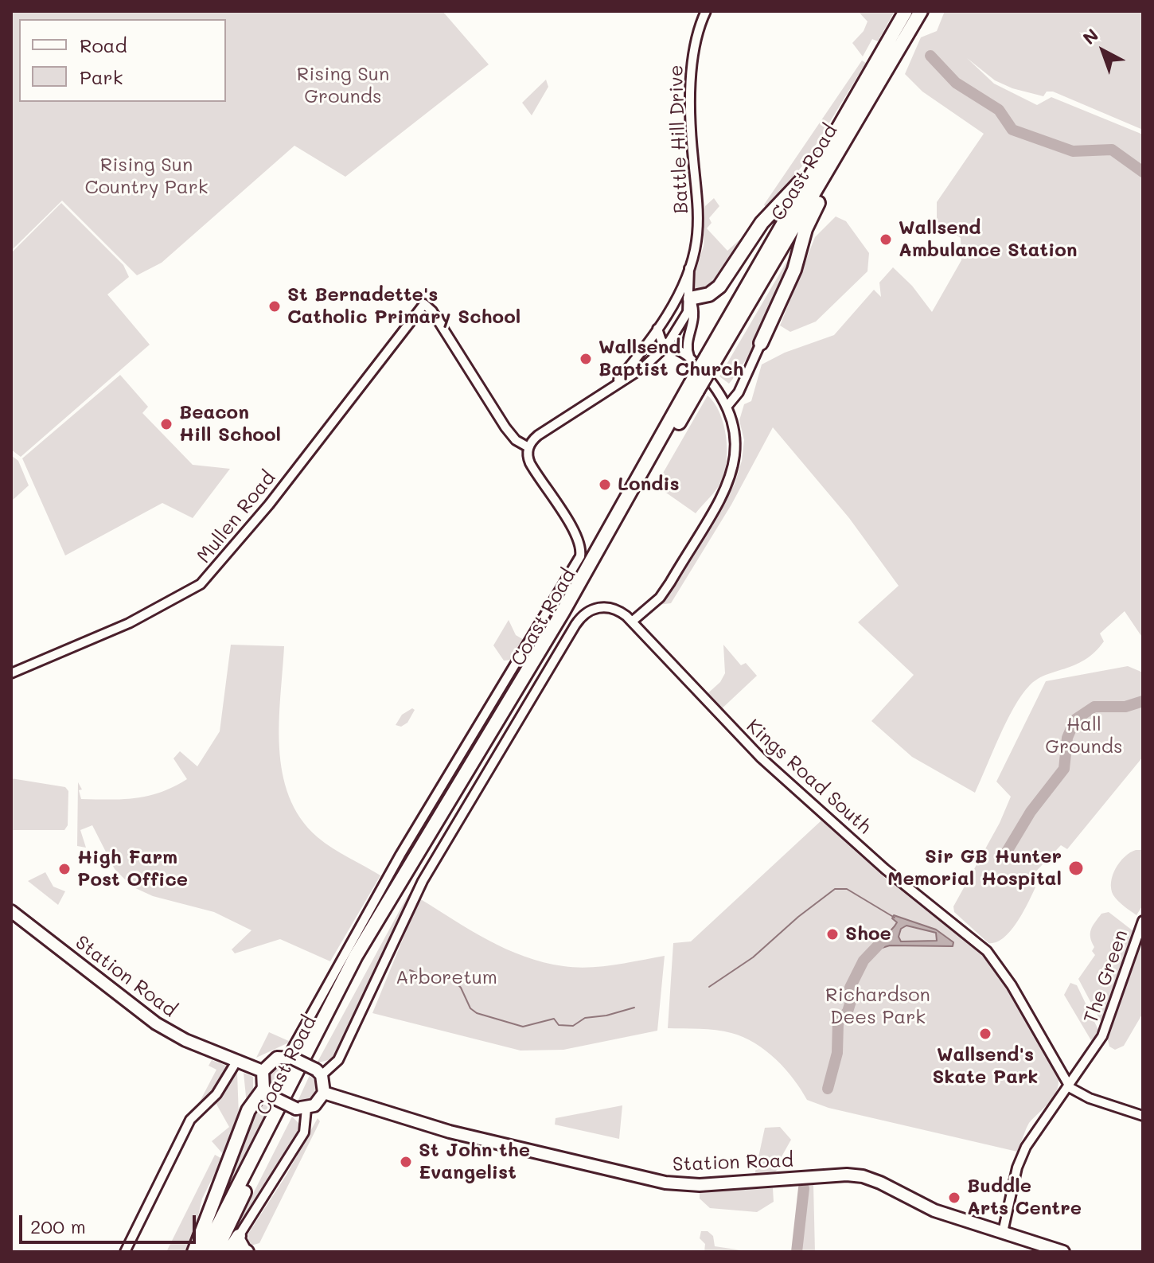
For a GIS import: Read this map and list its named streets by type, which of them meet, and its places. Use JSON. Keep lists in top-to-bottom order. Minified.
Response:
{"streets":{"highway":["Coast Road"],"main road":["Station Road"],"street":["Battle Hill Drive","Mullen Road","Kings Road South","The Green"]},"crossings":[["Battle Hill Drive","Coast Road"],["Battle Hill Drive","Mullen Road"],["Coast Road","Mullen Road"],["Coast Road","Kings Road South"],["Coast Road","Station Road"],["Kings Road South","The Green"],["Station Road","The Green"]],"parks":["Rising Sun Grounds","Rising Sun Country Park","Hall Grounds","Arboretum","Richardson Dees Park"],"places":["Wallsend Ambulance Station","St Bernadette's Catholic Primary School","Wallsend Baptist Church","Beacon Hill School","Londis","Sir GB Hunter Memorial Hospital","High Farm Post Office","Shoe","Wallsend's Skate Park","St John the Evangelist","Buddle Arts Centre"],"legend":["Road","Park"],"scale_bar":"200 m","north":"top left"}
